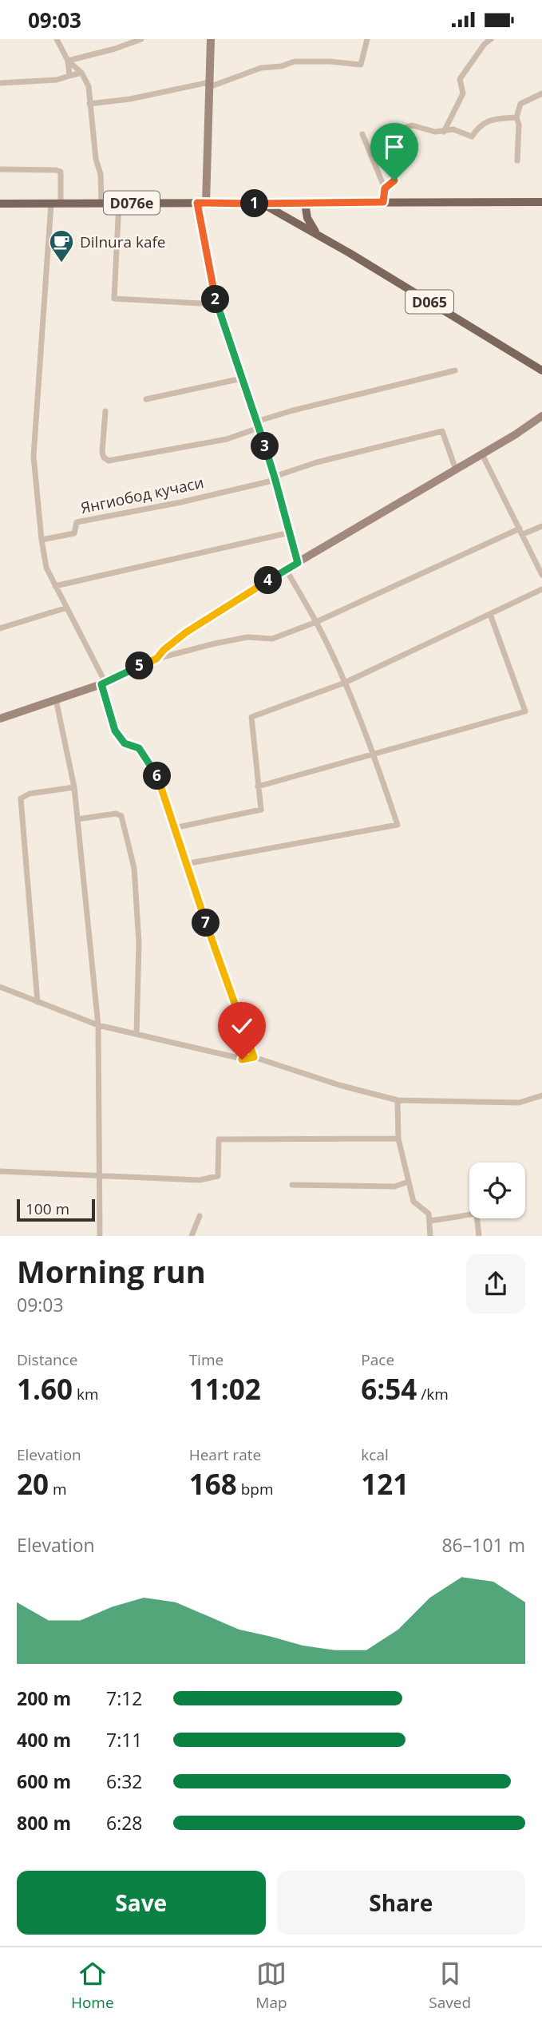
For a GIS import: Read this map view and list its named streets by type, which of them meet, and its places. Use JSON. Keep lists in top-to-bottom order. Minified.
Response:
{"streets":{"main road":["D076e","D065"],"street":["Янгиобод кучаси"]},"crossings":[["D076e","D065"]],"places":{"cafe":["Dilnura kafe"]},"scale_bar":"100 m","page":{"status":"09:03","pins":["1","2","3","4","5","6","7"],"scale":"100 m","heading":["Morning run","09:03"],"stats":[["Distance","1.60 km"],["Time","11:02"],["Pace","6:54 /km"],["Elevation","20 m"],["Heart rate","168 bpm"],["kcal","121"]],"chart":["Elevation","86–101 m"],"list":[{"name":"200 m","note":"7:12"},{"name":"400 m","note":"7:11"},{"name":"600 m","note":"6:32"},{"name":"800 m","note":"6:28"}],"buttons":["Save","Share"],"tabs":["Home","Map","Saved"]}}
